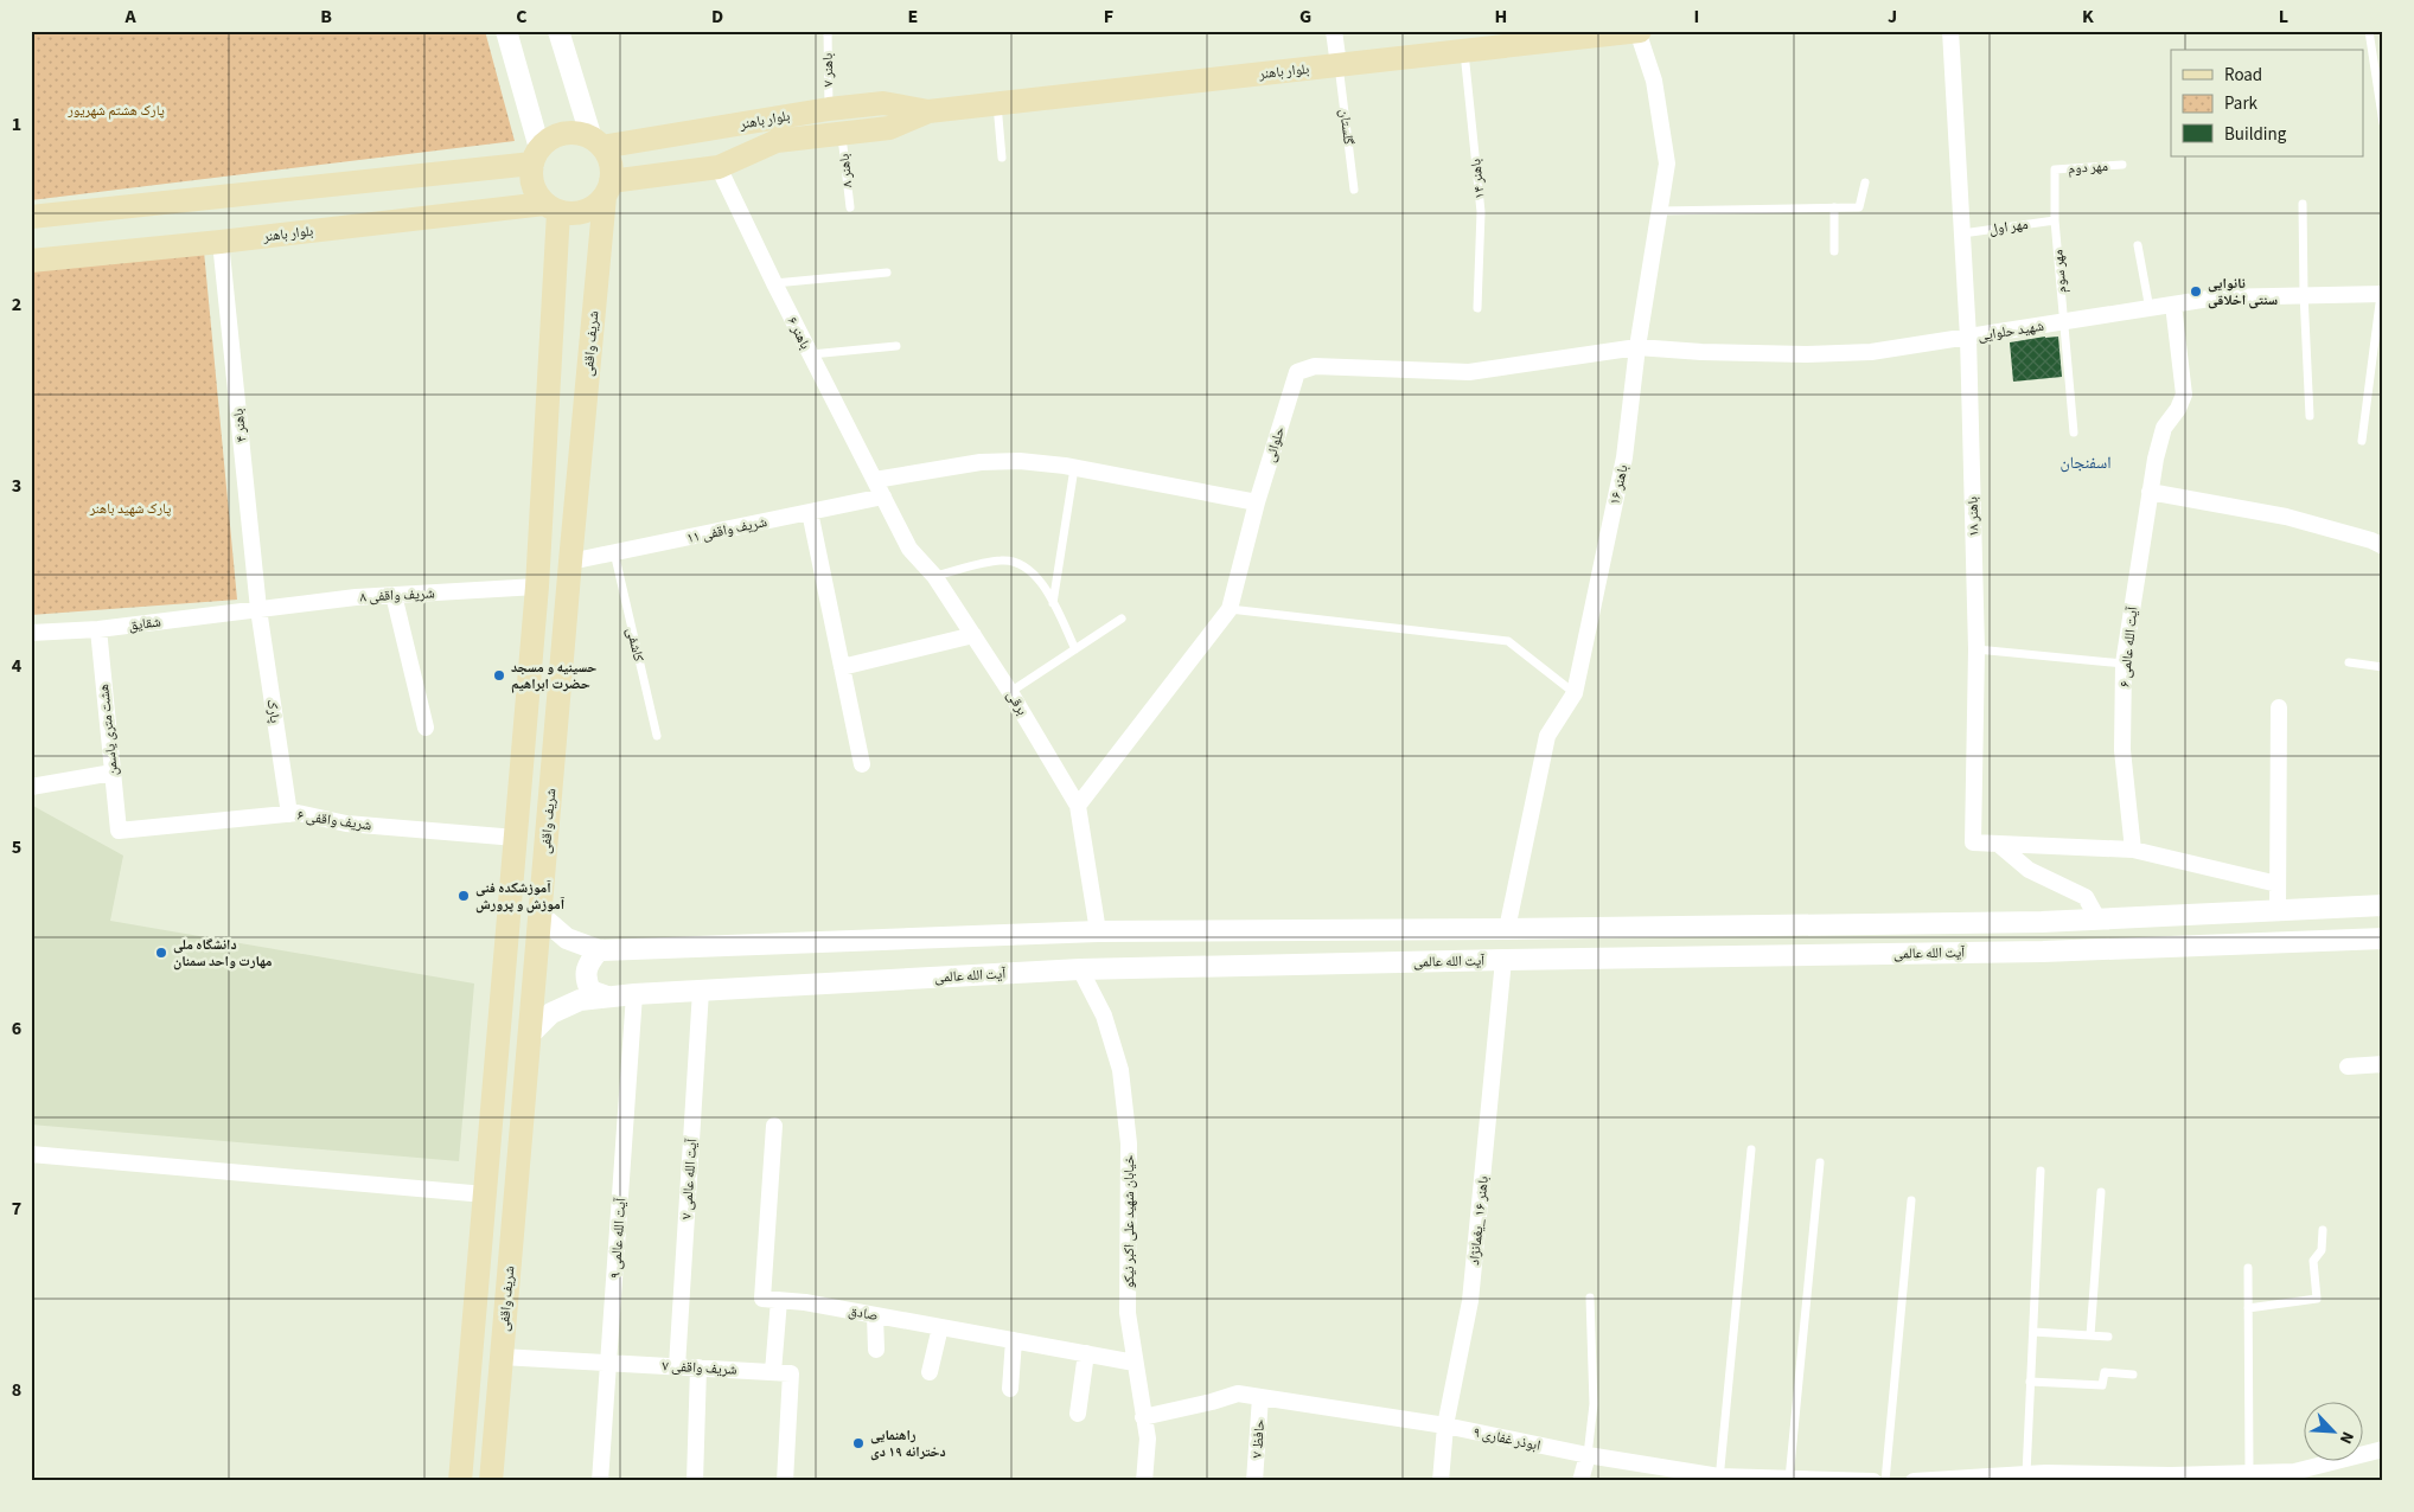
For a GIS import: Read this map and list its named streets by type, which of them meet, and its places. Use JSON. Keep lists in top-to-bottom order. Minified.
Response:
{"streets":{"main road":["بلوار باهنر","شریف واقفی"],"street":["شهید حلوایی","باهنر ۶","باهنر ۴","حلوائی","باهنر ۱۶","باهنر ۱۸","شریف واقفی ۱۱","شریف واقفی ۸","شقایق","آیت الله عالمی ۶","برقی","پارک","هشت متری یاسمن","شریف واقفی ۶","آیت الله عالمی","آیت الله عالمی ۷","باهنر ۱۶ _یغمانژاد","خیابان شهید علی اکبر نیکو","آیت الله عالمی ۹","صادق","شریف واقفی ۷","حافظ ۷","ابوذر غفاری ۹"],"lane":["باهنر ۷","گلستان","مهر دوم","باهنر ۸","باهنر ۱۴","مهر اول","مهر سوم","کاشفی"]},"crossings":[["باهنر ۷","بلوار باهنر"],["بلوار باهنر","گلستان"],["بلوار باهنر","باهنر ۸"],["بلوار باهنر","باهنر ۱۴"],["بلوار باهنر","باهنر ۶"],["بلوار باهنر","شریف واقفی"],["بلوار باهنر","باهنر ۴"],["بلوار باهنر","باهنر ۱۶"],["مهر دوم","مهر سوم"],["مهر اول","مهر سوم"],["مهر اول","باهنر ۱۸"],["مهر سوم","شهید حلوایی"],["شهید حلوایی","حلوائی"],["شهید حلوایی","باهنر ۱۶"],["شهید حلوایی","باهنر ۱۸"],["شهید حلوایی","آیت الله عالمی ۶"],["باهنر ۶","شریف واقفی ۱۱"],["باهنر ۶","برقی"],["شریف واقفی","شریف واقفی ۱۱"],["شریف واقفی","شریف واقفی ۸"],["شریف واقفی","شریف واقفی ۶"],["شریف واقفی","آیت الله عالمی"],["شریف واقفی","شریف واقفی ۷"],["باهنر ۴","شریف واقفی ۸"],["باهنر ۴","شقایق"],["باهنر ۴","پارک"],["حلوائی","باهنر ۱۶"],["حلوائی","برقی"],["باهنر ۱۶","آیت الله عالمی"],["باهنر ۱۸","آیت الله عالمی ۶"],["شریف واقفی ۱۱","کاشفی"],["شریف واقفی ۱۱","برقی"],["شریف واقفی ۸","شقایق"],["شریف واقفی ۸","پارک"],["شقایق","پارک"],["شقایق","هشت متری یاسمن"],["برقی","آیت الله عالمی"],["پارک","شریف واقفی ۶"],["هشت متری یاسمن","شریف واقفی ۶"],["آیت الله عالمی","آیت الله عالمی ۷"],["آیت الله عالمی","باهنر ۱۶ _یغمانژاد"],["آیت الله عالمی","خیابان شهید علی اکبر نیکو"],["آیت الله عالمی","آیت الله عالمی ۹"],["آیت الله عالمی ۷","شریف واقفی ۷"],["باهنر ۱۶ _یغمانژاد","ابوذر غفاری ۹"],["خیابان شهید علی اکبر نیکو","صادق"],["خیابان شهید علی اکبر نیکو","ابوذر غفاری ۹"],["آیت الله عالمی ۹","شریف واقفی ۷"],["حافظ ۷","ابوذر غفاری ۹"]],"districts":["اسفنجان"],"parks":["پارک هشتم شهریور","پارک شهید باهنر"],"places":["نانوایی سنتی اخلاقی","حسینیه و مسجد حضرت ابراهیم","آموزشکده فنی آموزش و پرورش","دانشگاه ملی مهارت واحد سمنان","راهنمایی دخترانه ۱۹ دی"],"legend":["Road","Park","Building"],"north":"bottom right","grid":{"columns":["A","B","C","D","E","F","G","H","I","J","K","L"],"rows":["1","2","3","4","5","6","7","8"]}}
